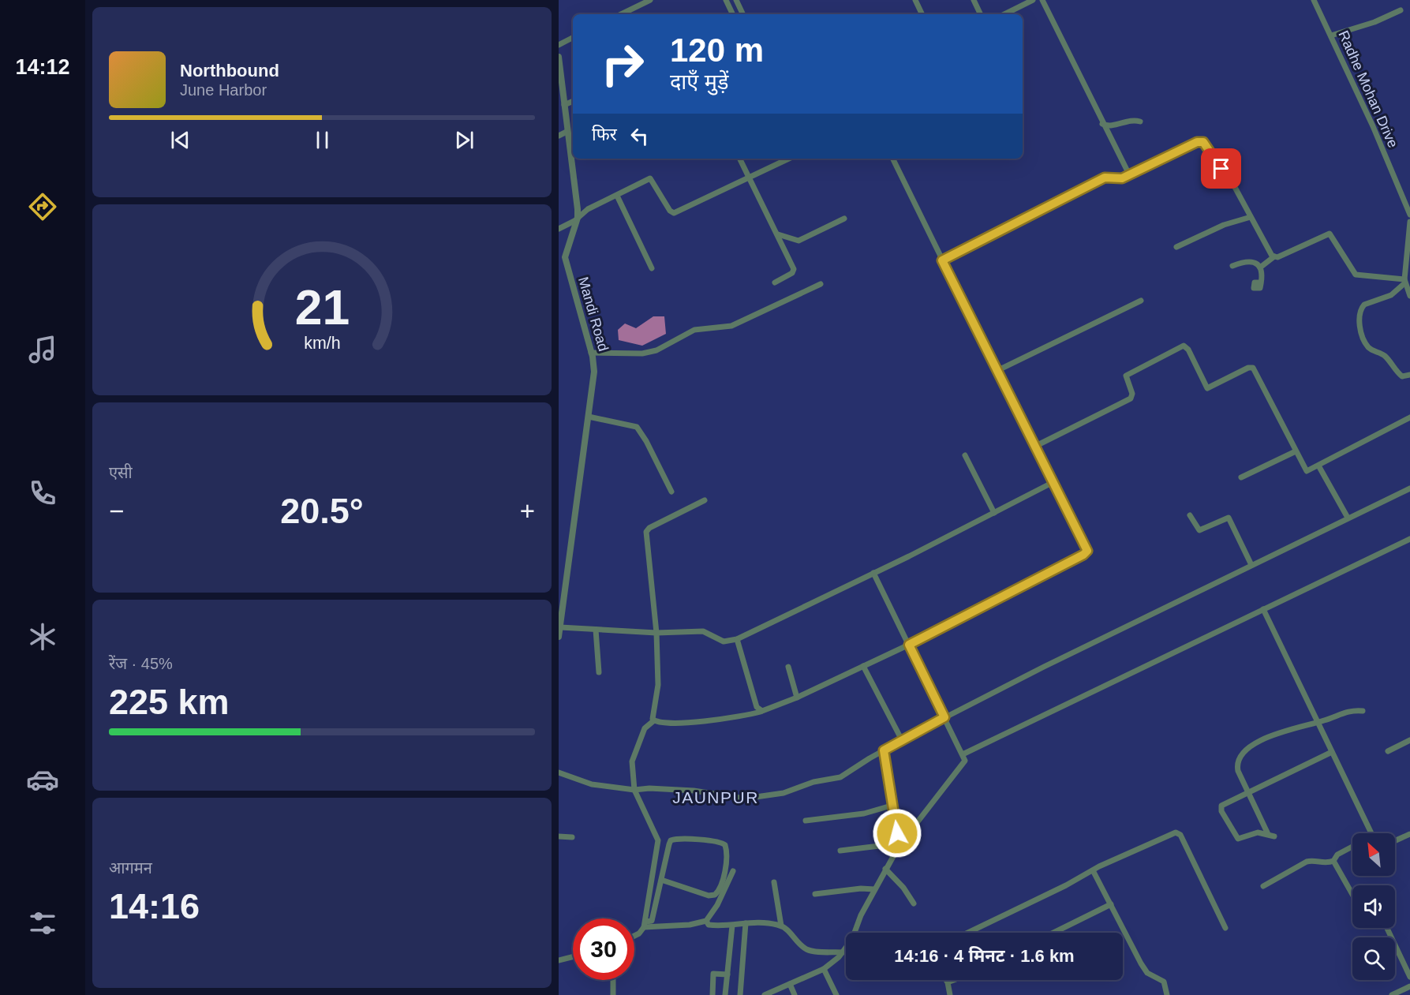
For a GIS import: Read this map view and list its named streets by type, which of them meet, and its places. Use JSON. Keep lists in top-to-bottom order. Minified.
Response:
{"streets":{"street":["Radhe Mohan Drive","Mandi Road"]},"districts":["JAUNPUR"],"north":"top left","page":{"tabs":"14:12","turn":["120 m","दाएँ मुड़ें"],"song":["Northbound","June Harbor"],"then":"फिर","tile":["एसी",["रेंज · 45%","225 km"],["आगमन","14:16"]],"heat":["−","20.5°","+"],"limit":"30","trip":"14:16 · 4 मिनट · 1.6 km","gauge":["21","km/h"]}}
